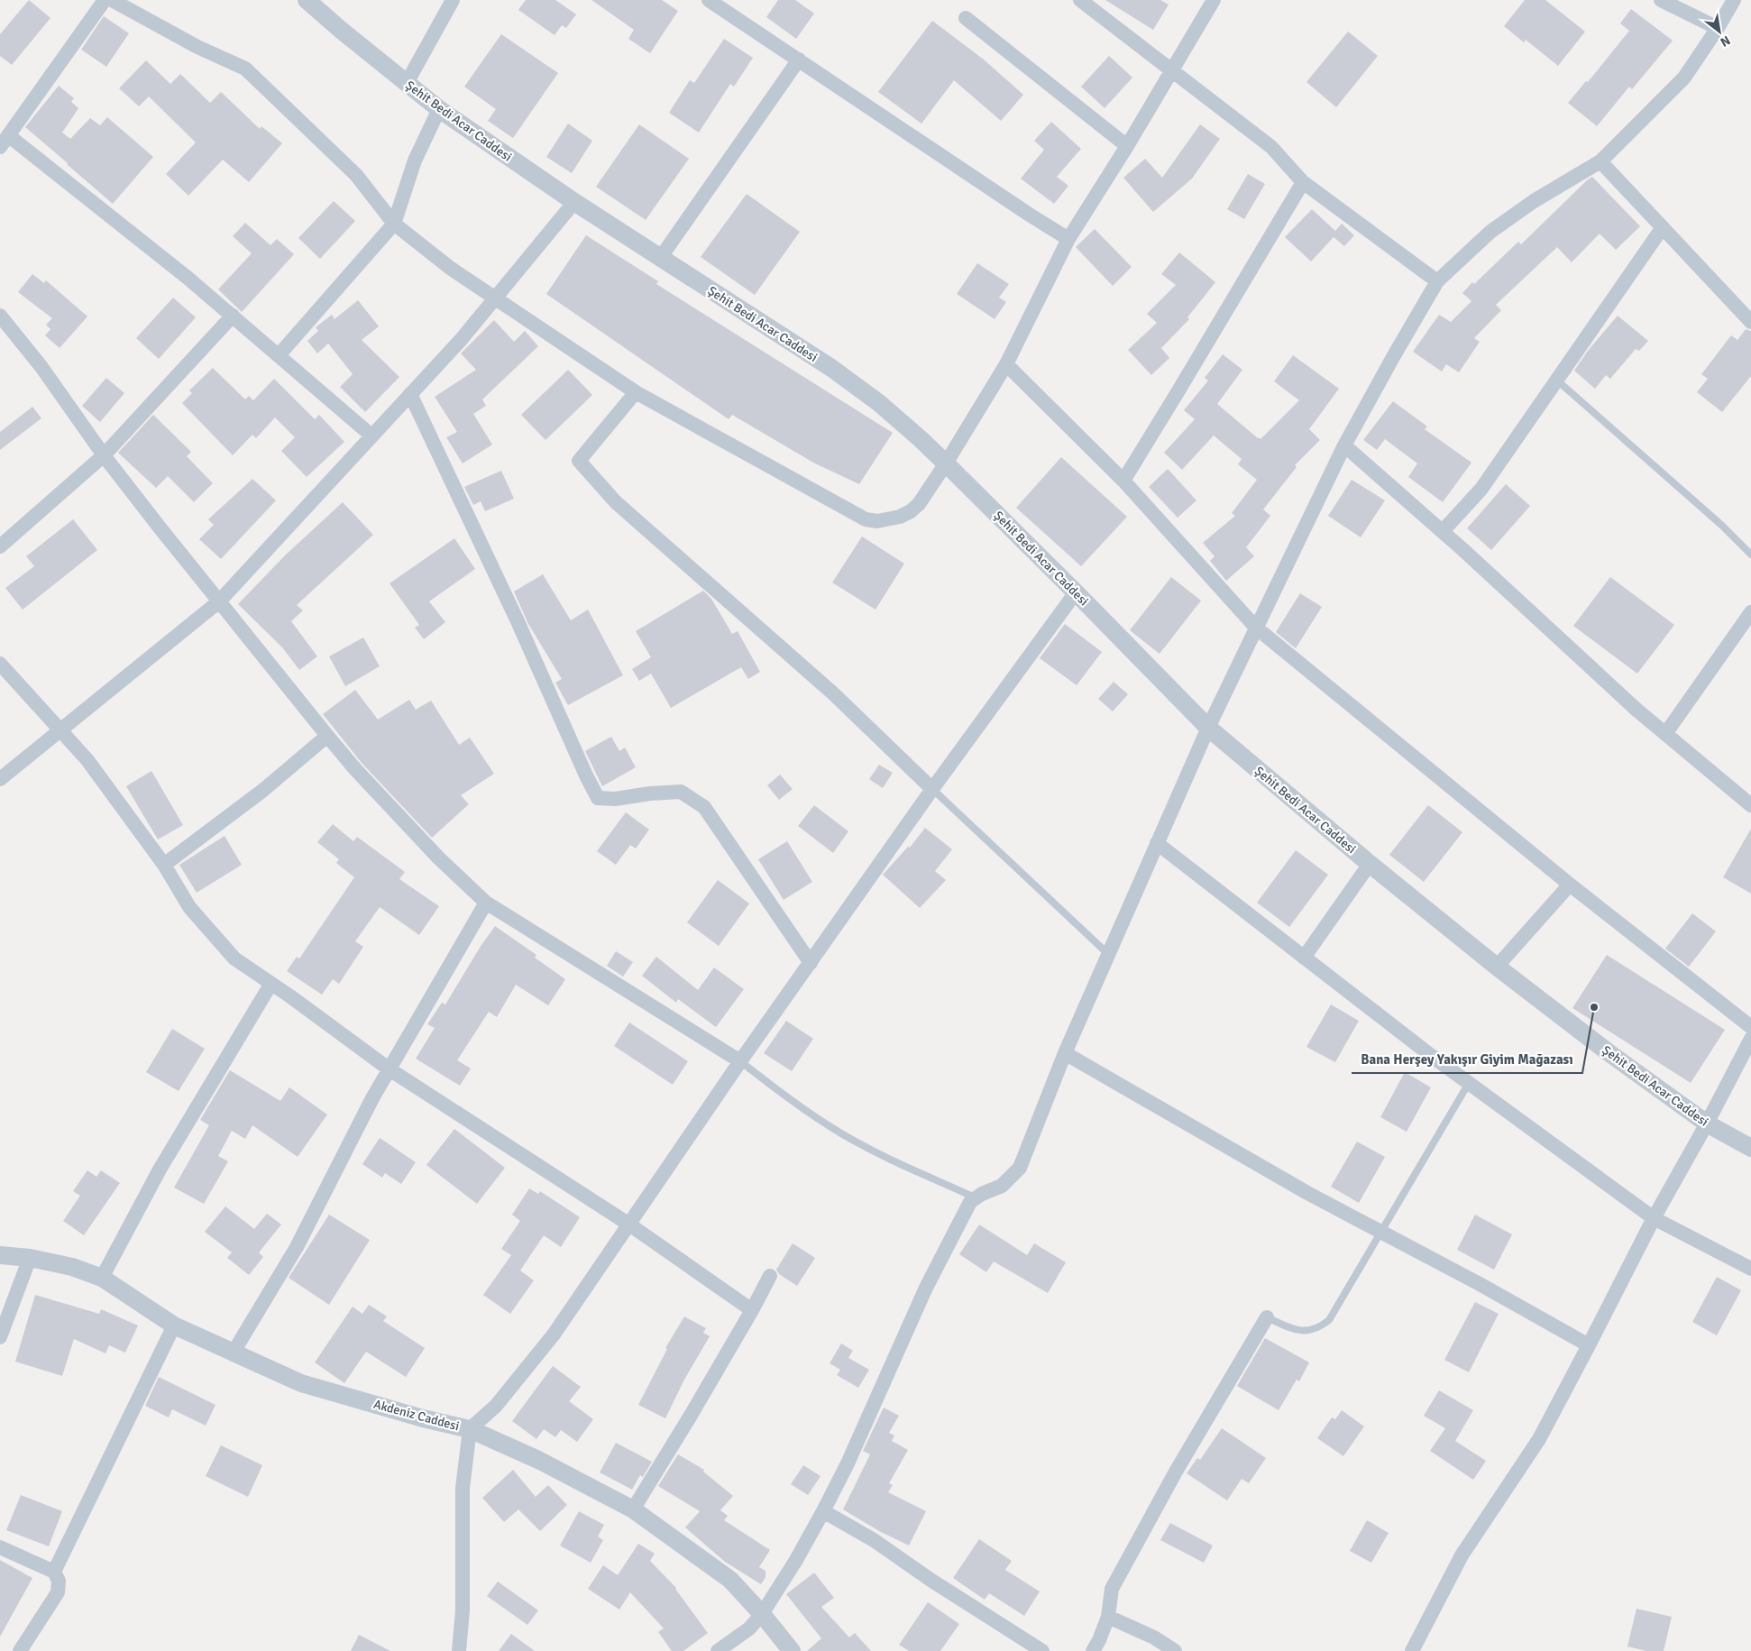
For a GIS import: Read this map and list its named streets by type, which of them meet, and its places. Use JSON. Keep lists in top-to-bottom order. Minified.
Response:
{"streets":{"street":["Şehit Bedi Acar Caddesi","Akdeniz Caddesi"]},"places":["Bana Herşey Yakışır Giyim Mağazası"],"north":"bottom right"}
